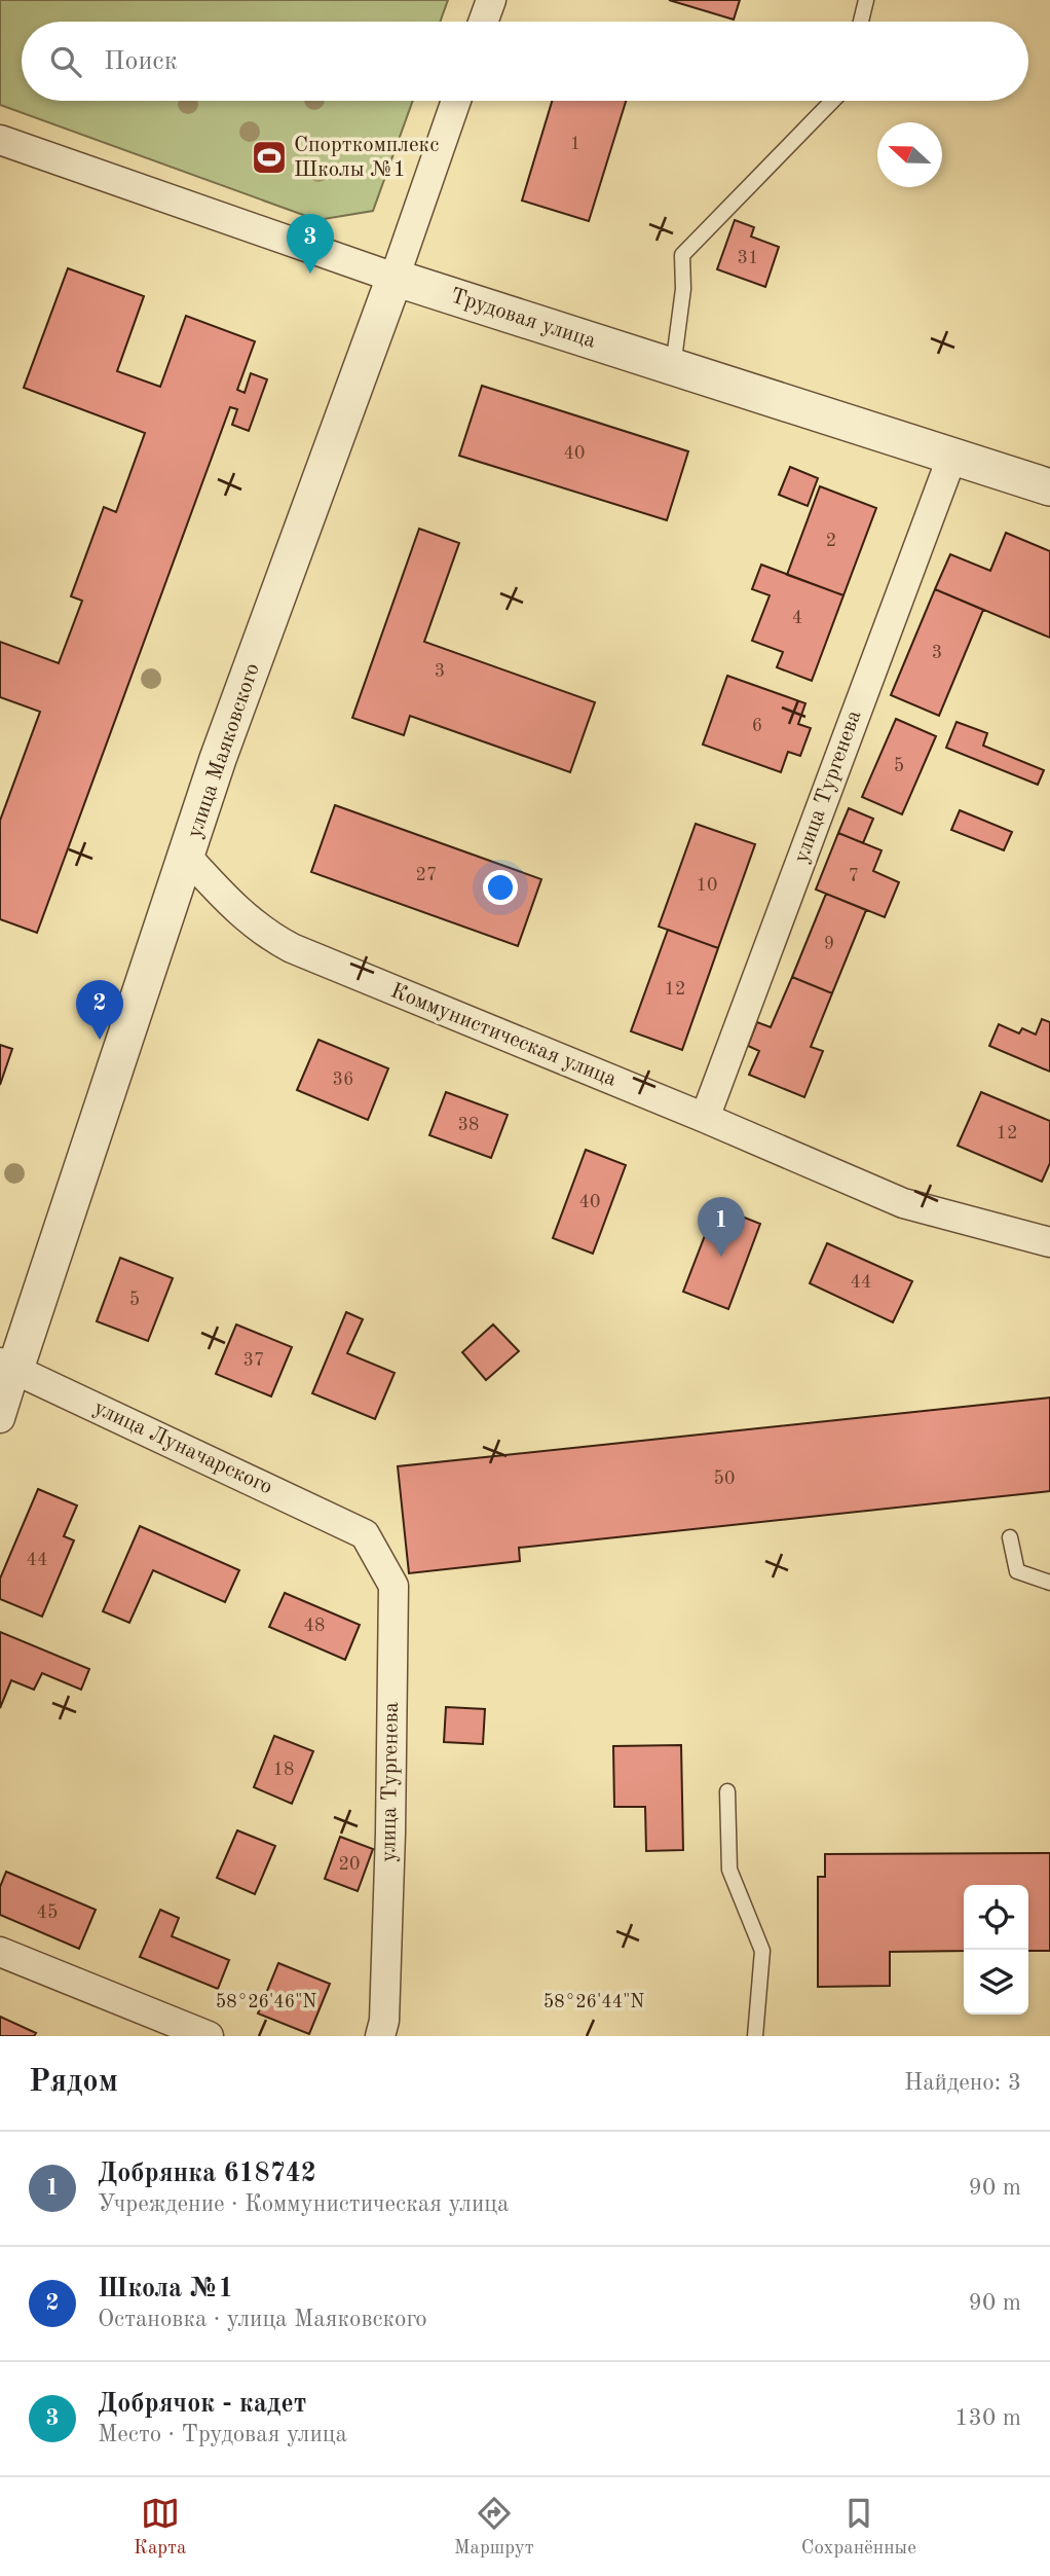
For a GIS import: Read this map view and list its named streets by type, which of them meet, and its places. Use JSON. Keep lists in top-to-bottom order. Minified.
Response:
{"streets":{"street":["Трудовая улица","улица Маяковского","улица Тургенева","Коммунистическая улица","улица Луначарского"]},"crossings":[["Трудовая улица","улица Маяковского"],["Трудовая улица","улица Тургенева"],["улица Маяковского","Коммунистическая улица"],["улица Маяковского","улица Луначарского"],["улица Тургенева","Коммунистическая улица"],["улица Тургенева","улица Луначарского"]],"places":{"sports":["Спорткомплекс Школы №1"]},"house_numbers":["1","31","40","2","4","3","3","6","5","27","7","10","9","12","36","38","12","40","44","5","37","50","44","48","18","20","45"],"north":"left","page":{"search":"Поиск","pins":["3","2","1"],"heading":["Рядом","Найдено: 3"],"list":[{"mark":"1","name":"Добрянка 618742","note":"Учреждение · Коммунистическая улица","value":"90 m"},{"mark":"2","name":"Школа №1","note":"Остановка · улица Маяковского","value":"90 m"},{"mark":"3","name":"Добрячок - кадет","note":"Место · Трудовая улица","value":"130 m"}],"nav":["Карта","Маршрут","Сохранённые"]},"coordinates":["58°26'46\"N","58°26'44\"N"]}
